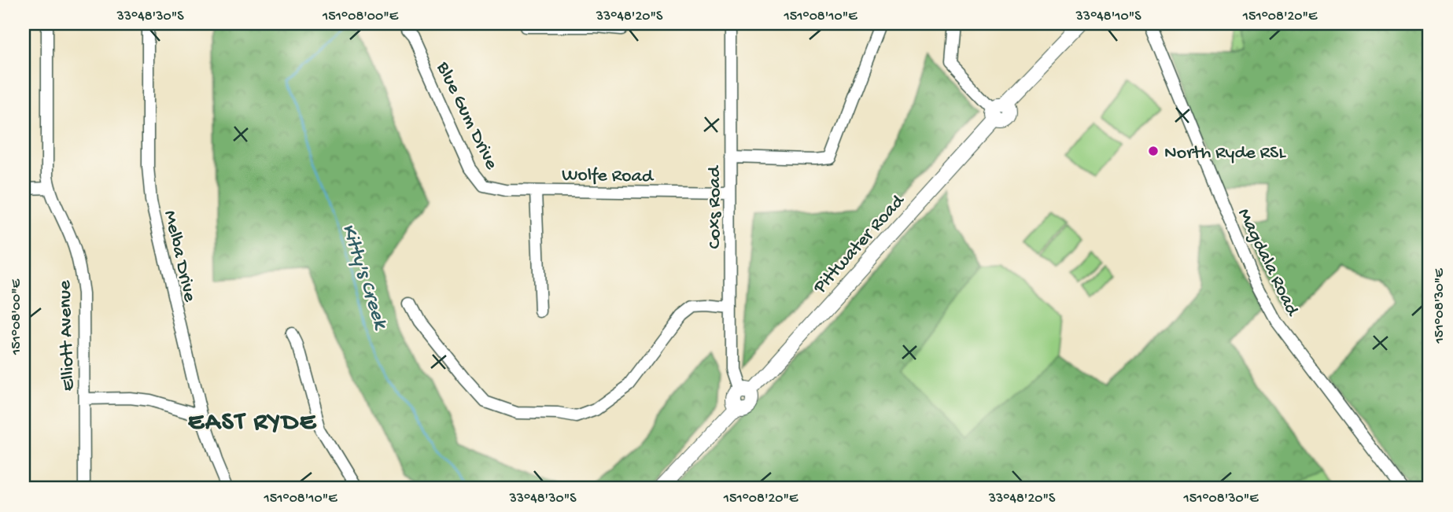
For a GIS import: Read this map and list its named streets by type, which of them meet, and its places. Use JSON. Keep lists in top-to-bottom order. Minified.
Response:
{"streets":{"main road":["Pittwater Road"],"street":["Blue Gum Drive","Wolfe Road","Coxs Road","Melba Drive","Magdala Road","Elliott Avenue"]},"crossings":[["Blue Gum Drive","Wolfe Road"],["Wolfe Road","Coxs Road"],["Coxs Road","Pittwater Road"]],"districts":["EAST RYDE"],"water":["Kitty's Creek"],"places":["North Ryde RSL"],"coordinates":["33°48'30\"S","151°08'00\"E","33°48'20\"S","151°08'10\"E","33°48'10\"S","151°08'20\"E","151°08'30\"E"]}
